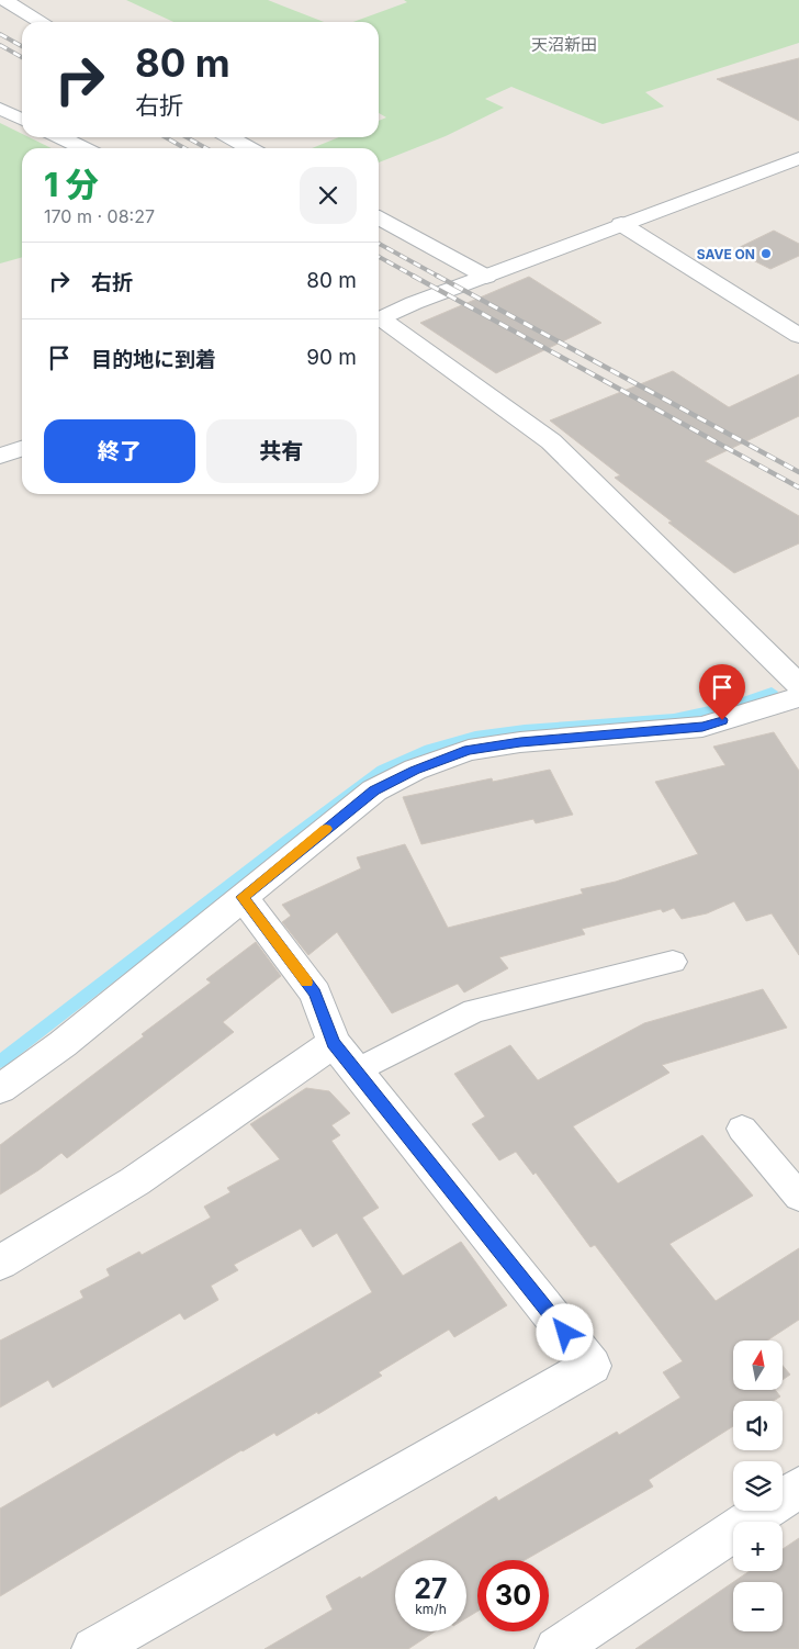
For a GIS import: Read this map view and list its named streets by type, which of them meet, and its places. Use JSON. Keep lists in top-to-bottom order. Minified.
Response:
{"districts":["天沼新田"],"places":["SAVE ON"],"north":"top","page":{"turn":["80 m","右折"],"heading":["1 分","170 m · 08:27"],"list":[{"name":"右折","value":"80 m"},{"name":"目的地に到着","value":"90 m"}],"buttons":["終了","共有"],"map_buttons":["+","−"],"speed":"27 km/h","limit":"30"}}
